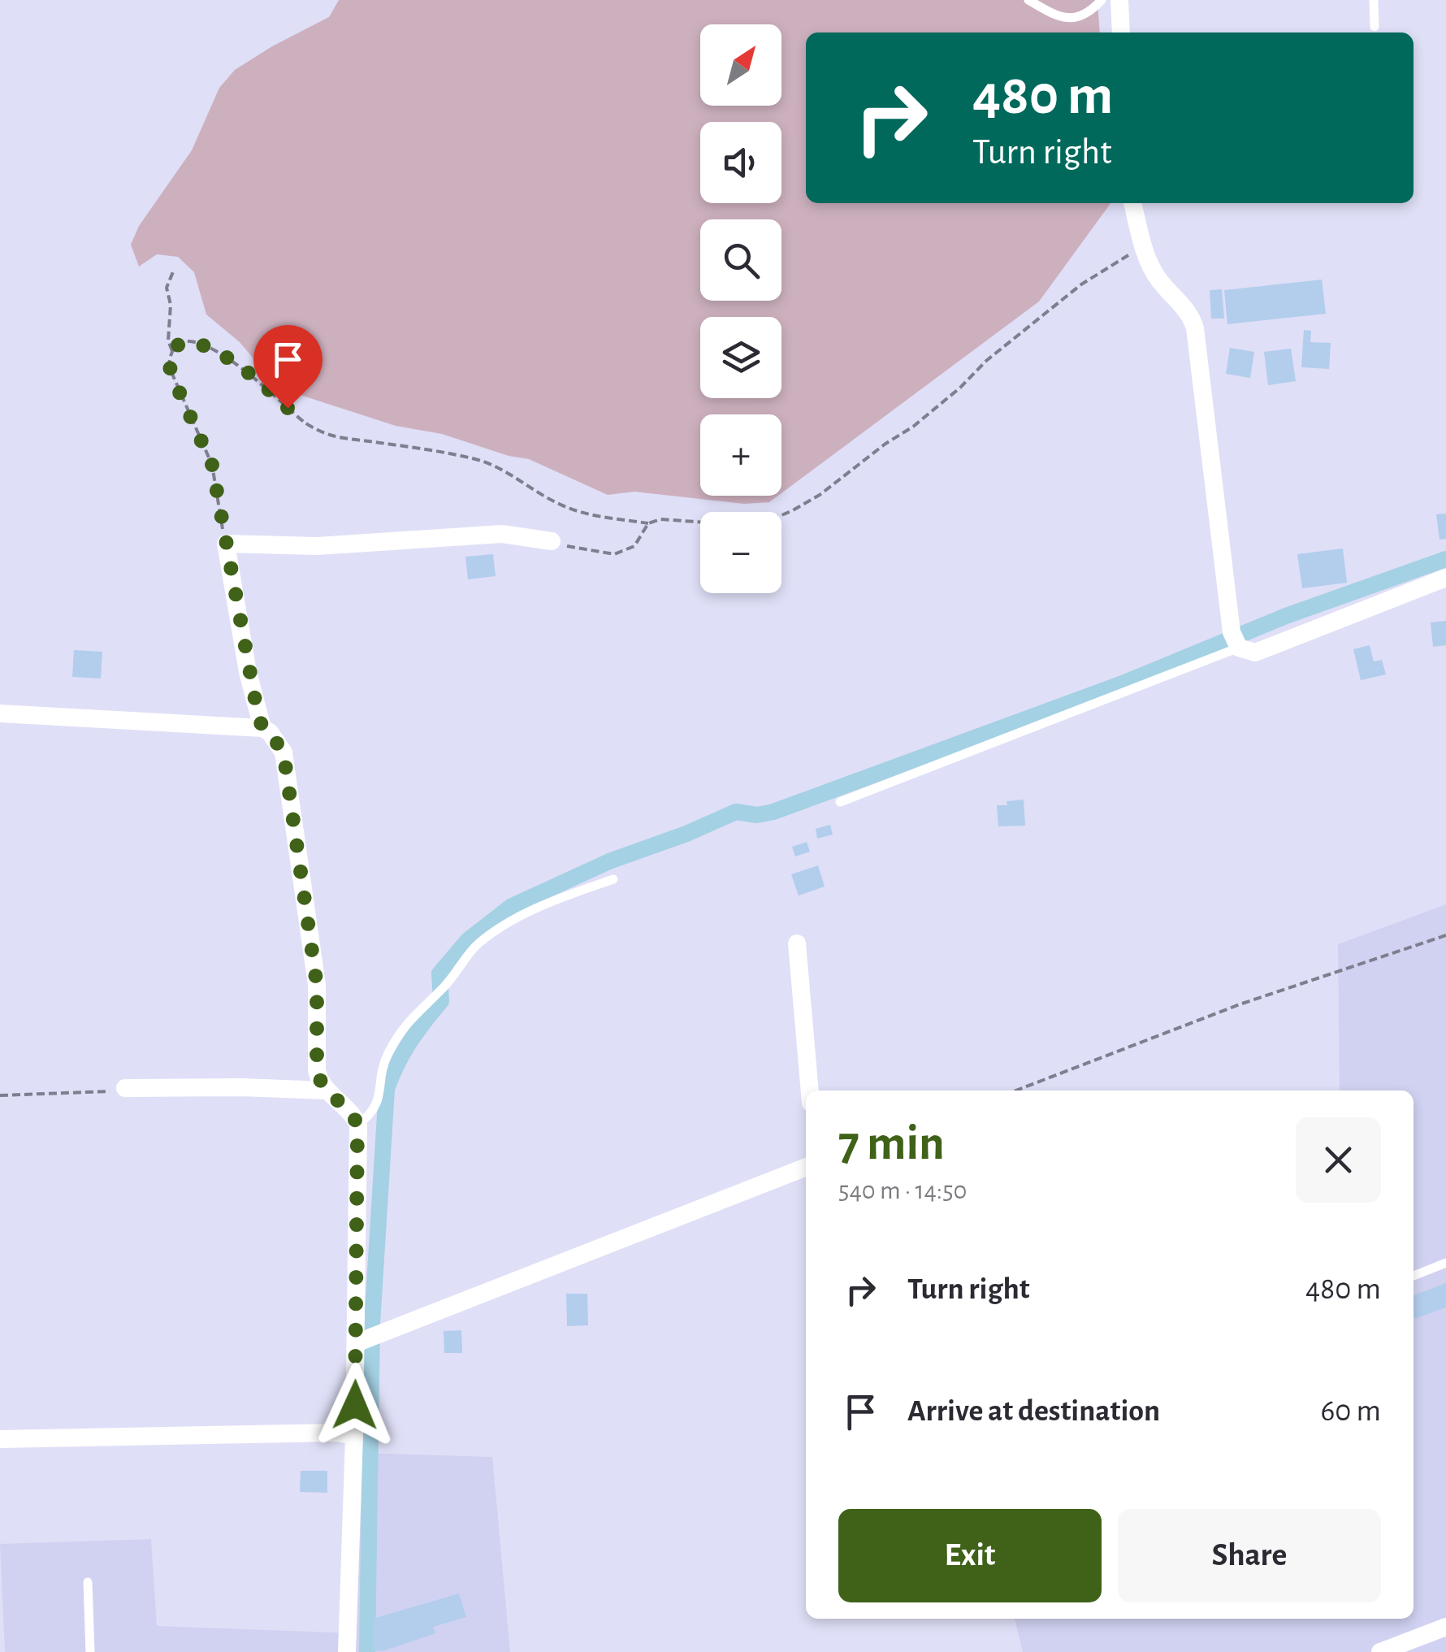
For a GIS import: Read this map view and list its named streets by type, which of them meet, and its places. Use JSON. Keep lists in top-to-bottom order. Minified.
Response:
{"north":"top right","page":{"map_buttons":["+","−"],"turn":["480 m","Turn right"],"heading":["7 min","540 m · 14:50"],"list":[{"name":"Turn right","value":"480 m"},{"name":"Arrive at destination","value":"60 m"}],"buttons":["Exit","Share"]}}
